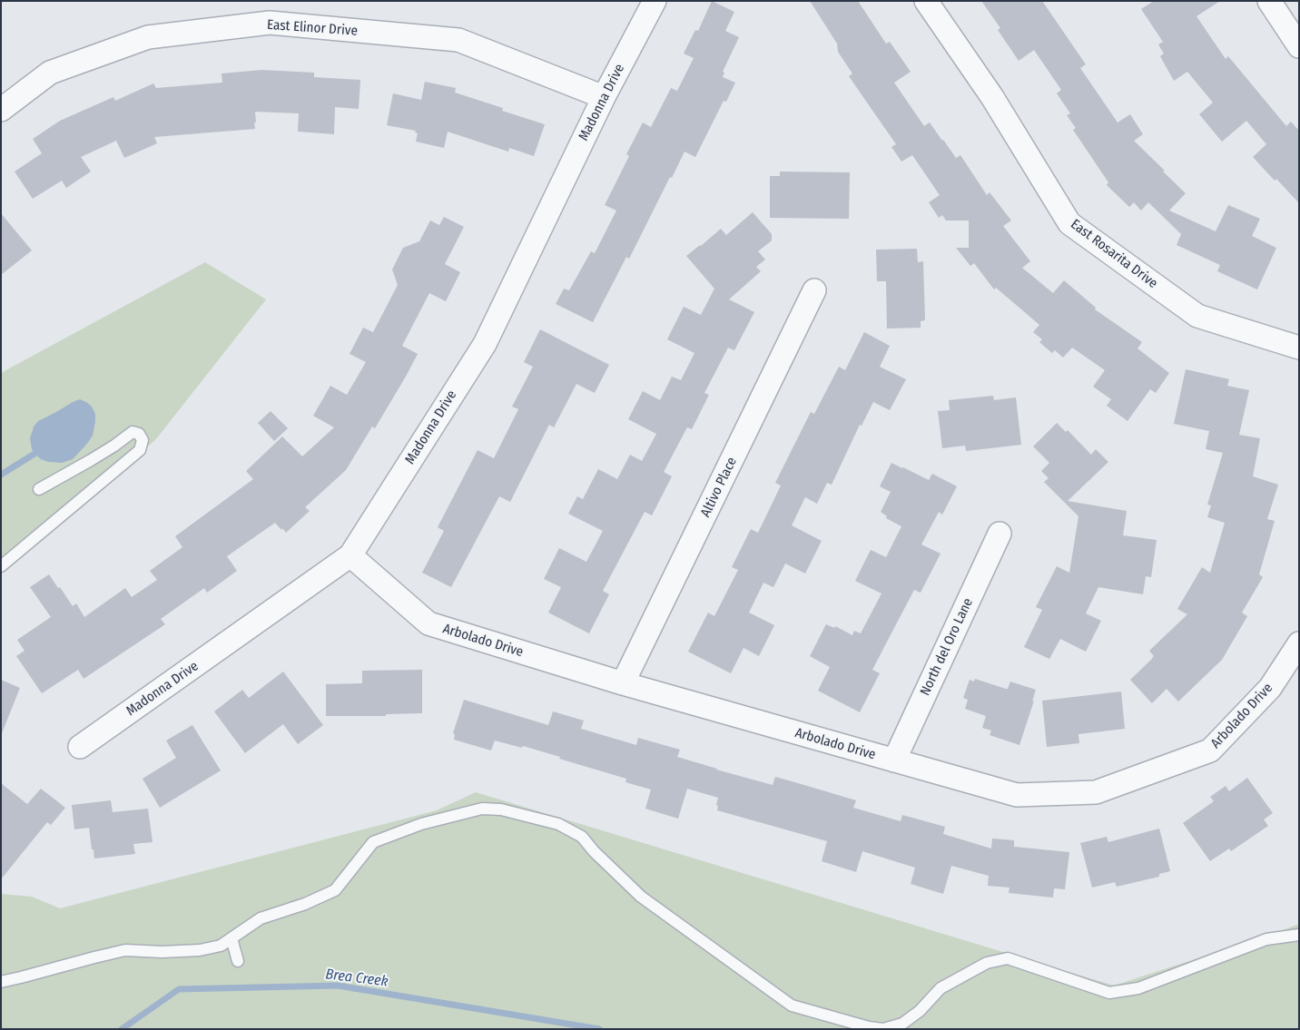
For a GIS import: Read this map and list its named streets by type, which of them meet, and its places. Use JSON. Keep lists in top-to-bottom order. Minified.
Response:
{"streets":{"street":["East Elinor Drive","Madonna Drive","East Rosarita Drive","Altivo Place","Arbolado Drive","North del Oro Lane"]},"crossings":[["East Elinor Drive","Madonna Drive"],["Madonna Drive","Arbolado Drive"],["Altivo Place","Arbolado Drive"],["Arbolado Drive","North del Oro Lane"]],"water":["Brea Creek"]}
